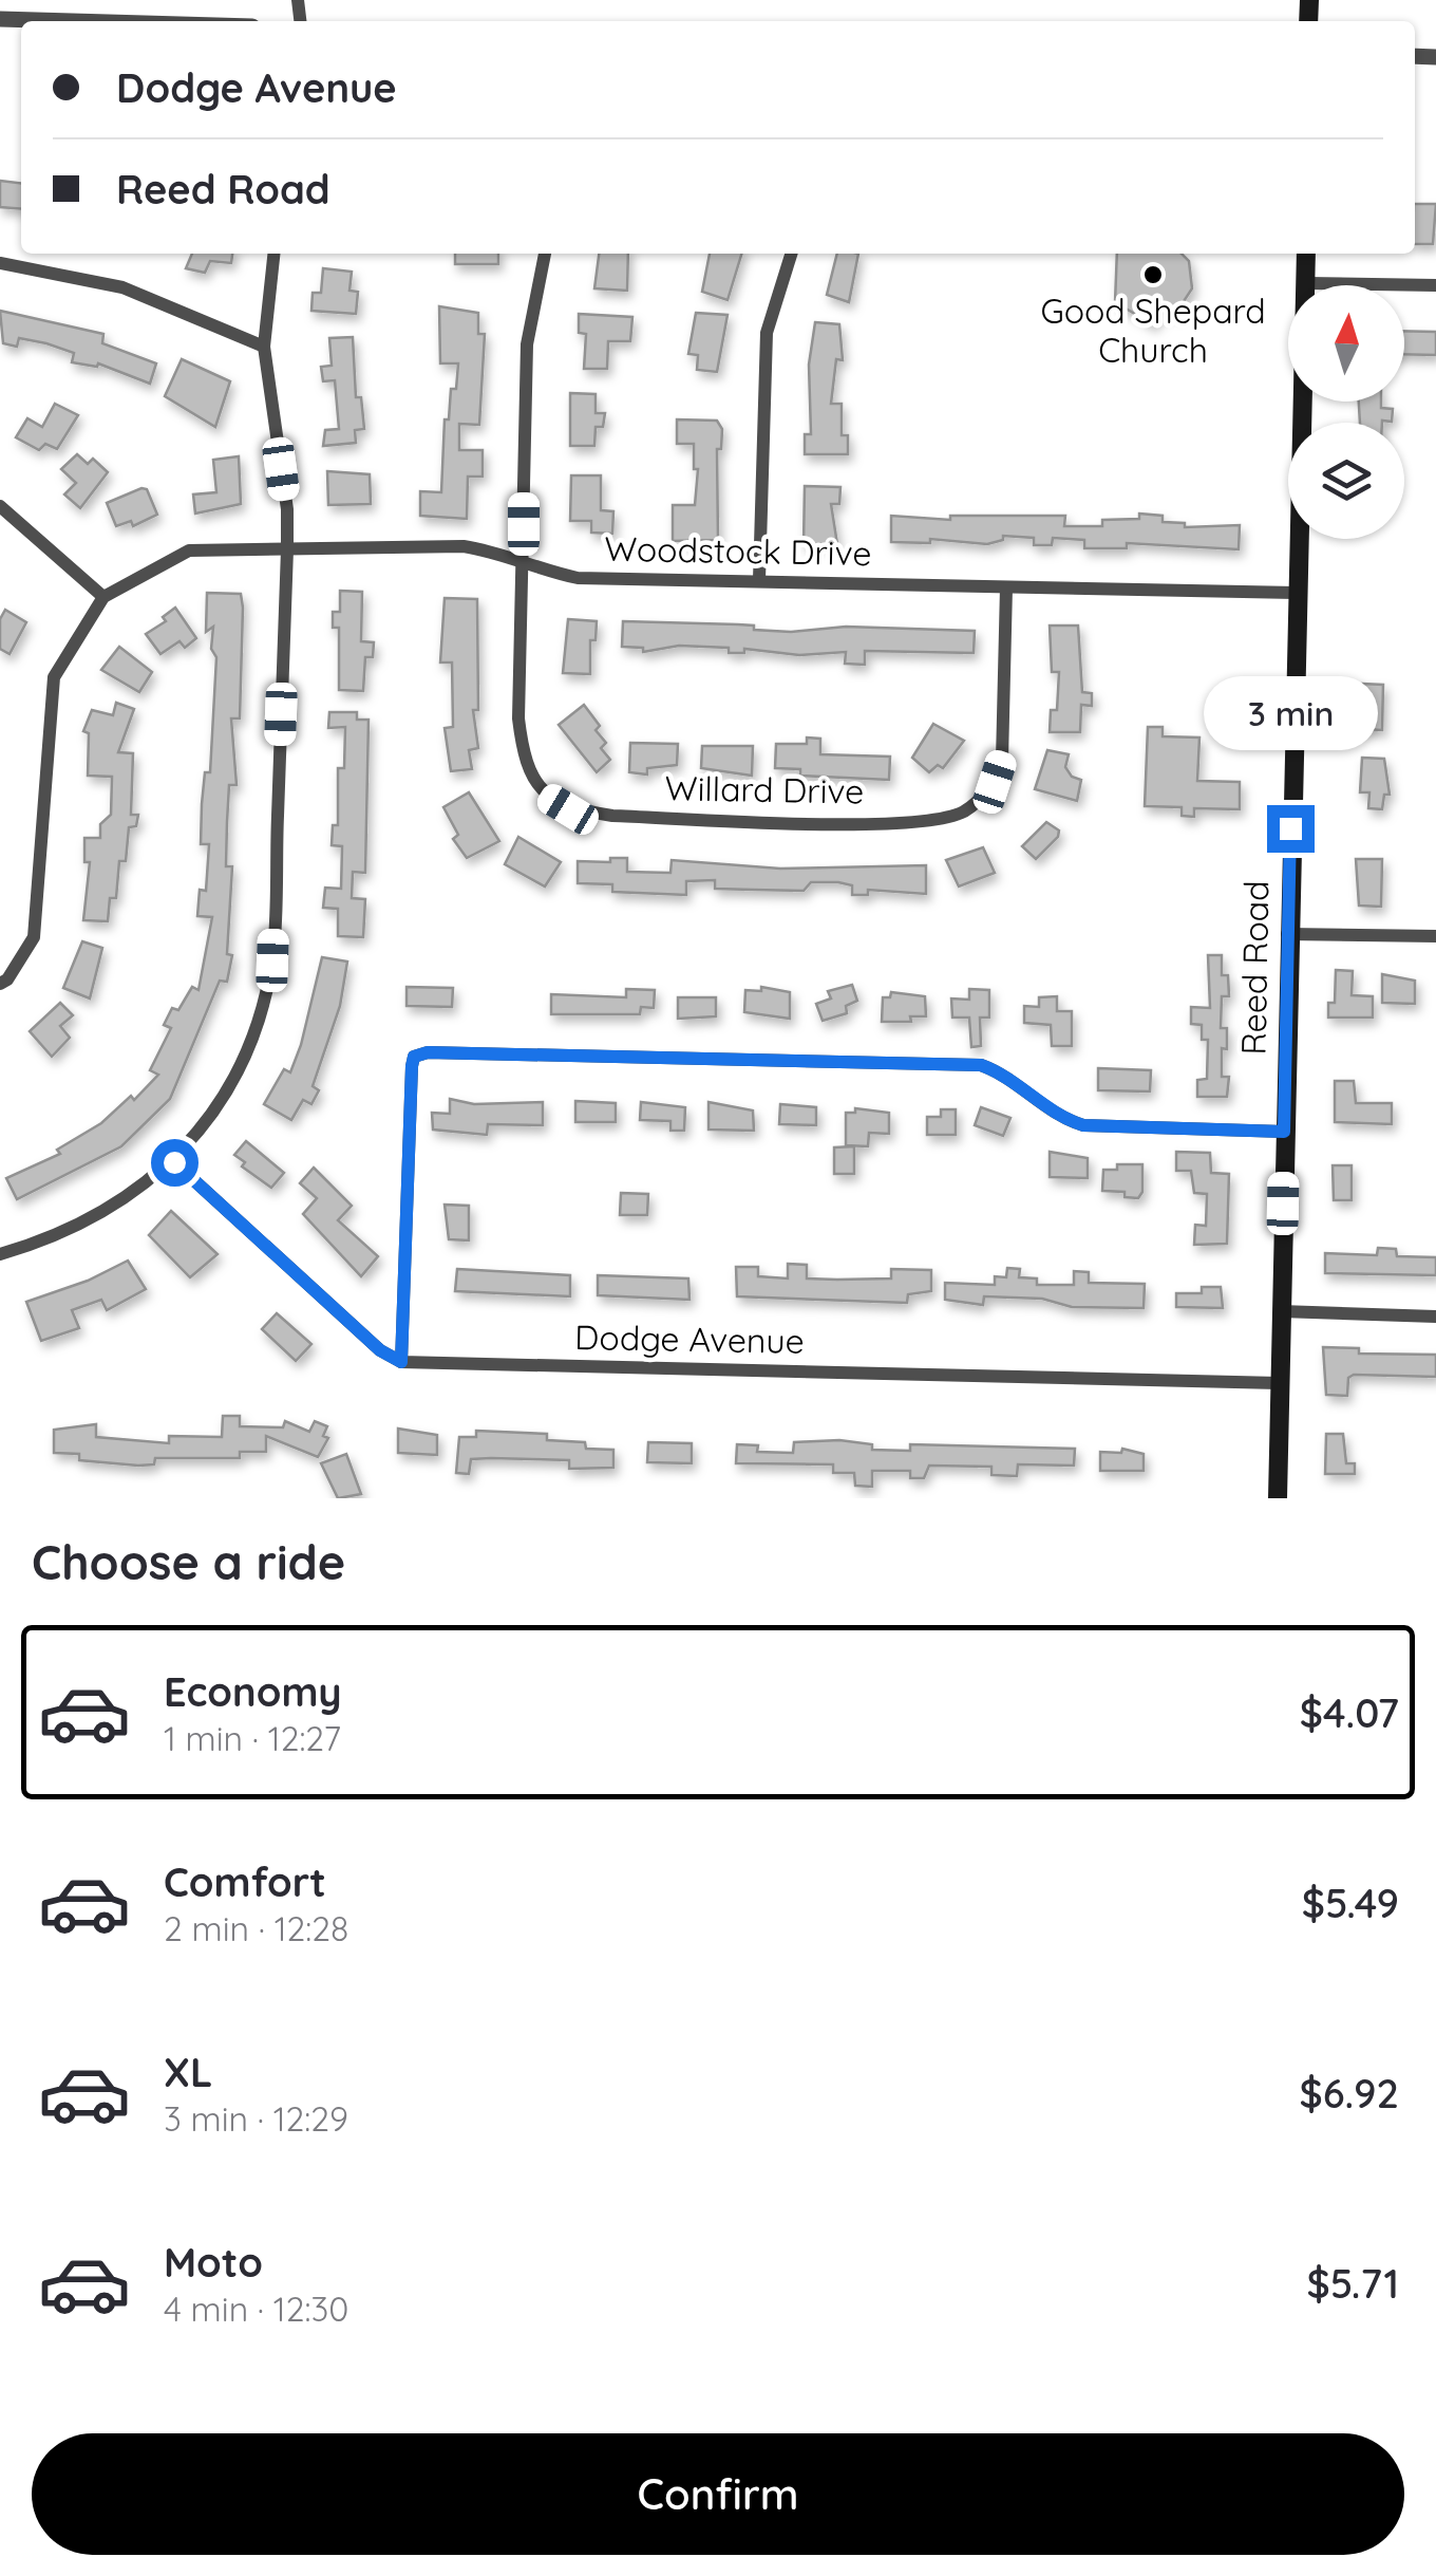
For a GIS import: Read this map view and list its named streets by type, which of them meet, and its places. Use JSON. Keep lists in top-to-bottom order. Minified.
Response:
{"streets":{"main road":["Reed Road"],"street":["Woodstock Drive","Willard Drive","Dodge Avenue"]},"crossings":[["Woodstock Drive","Willard Drive"],["Woodstock Drive","Reed Road"],["Reed Road","Dodge Avenue"]],"places":["Good Shepard Church"],"north":"top","page":{"banner":["Dodge Avenue","Reed Road"],"bubble":"3 min","heading":"Choose a ride","list":[{"name":"Economy","note":"1 min · 12:27","value":"$4.07"},{"name":"Comfort","note":"2 min · 12:28","value":"$5.49"},{"name":"XL","note":"3 min · 12:29","value":"$6.92"},{"name":"Moto","note":"4 min · 12:30","value":"$5.71"}],"buttons":"Confirm"}}
